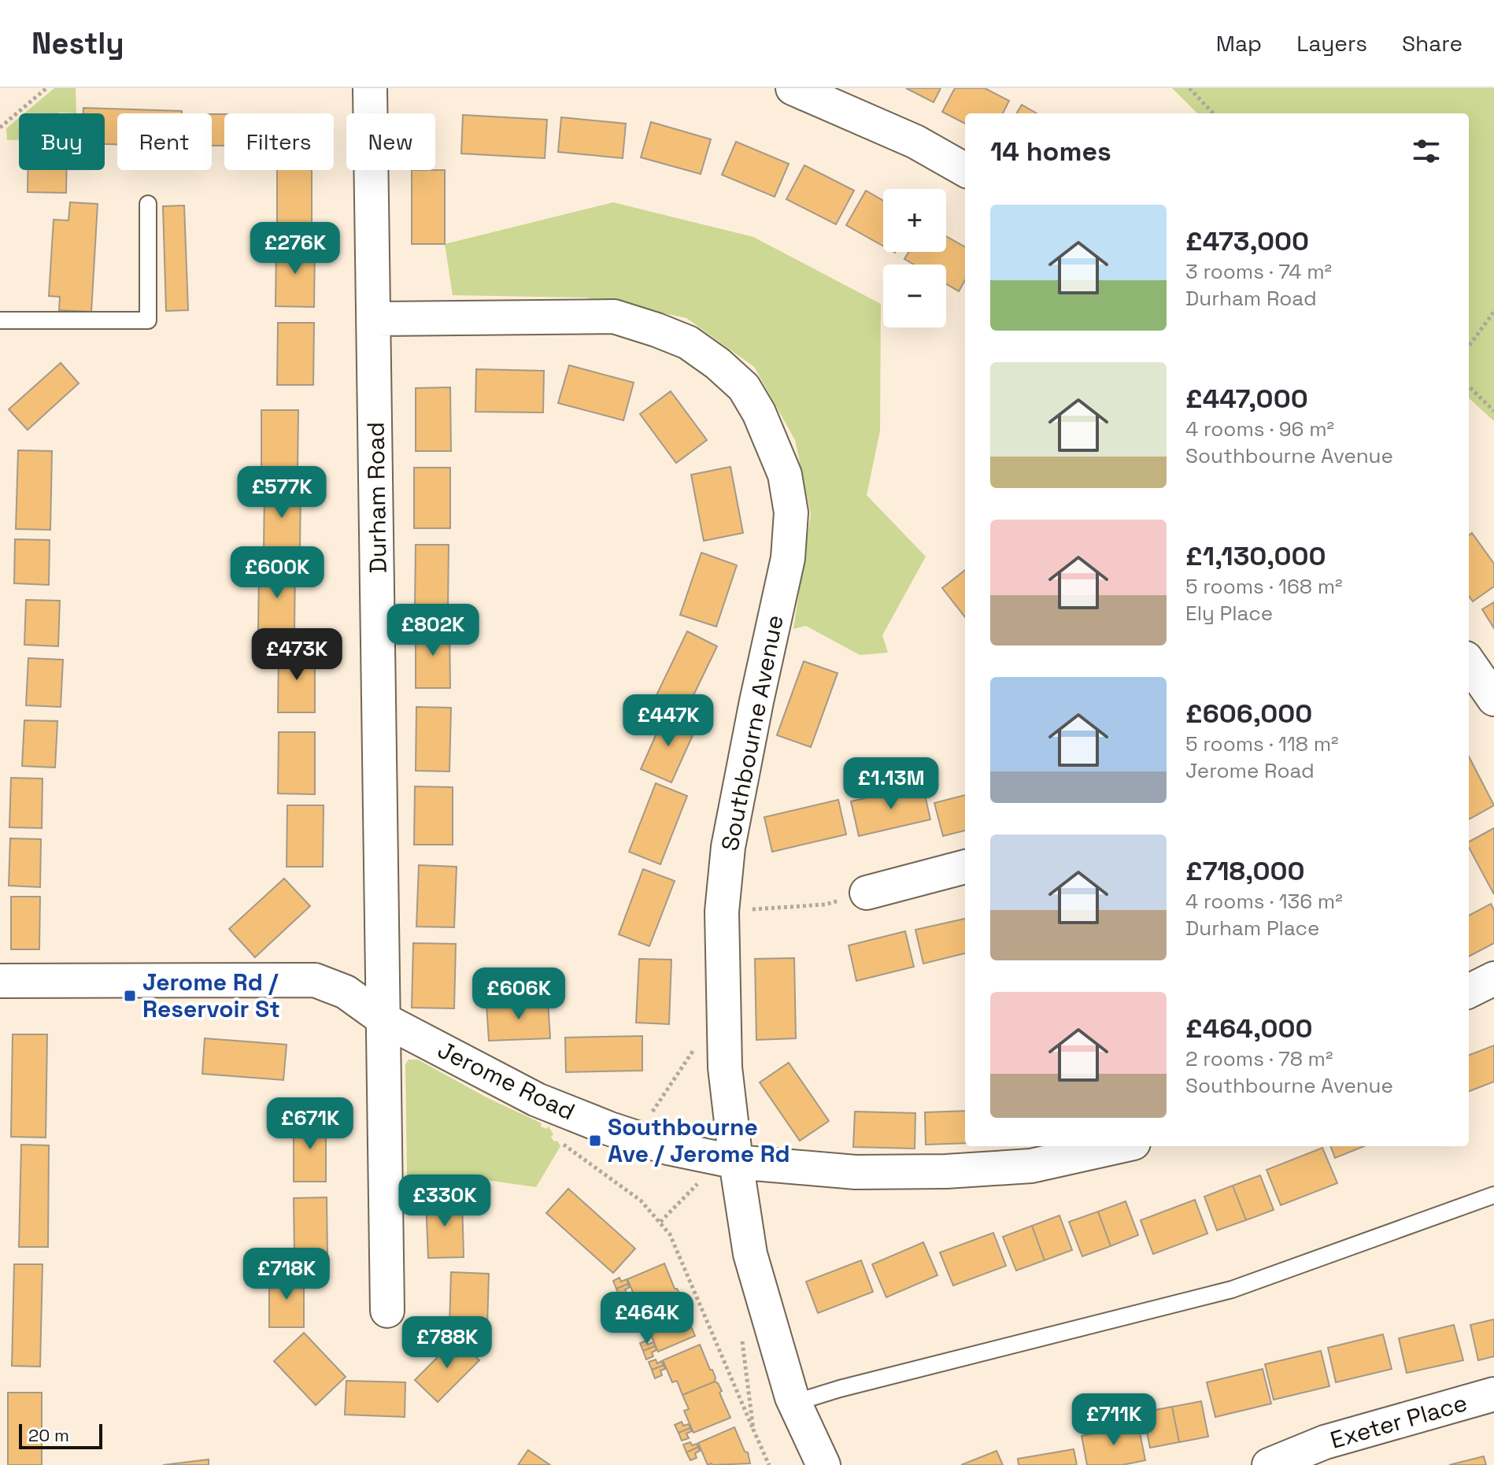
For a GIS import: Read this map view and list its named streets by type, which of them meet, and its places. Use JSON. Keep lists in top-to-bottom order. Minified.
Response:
{"streets":{"street":["Durham Road","Southbourne Avenue","Jerome Road","Exeter Place"]},"crossings":[["Durham Road","Southbourne Avenue"],["Durham Road","Jerome Road"],["Southbourne Avenue","Jerome Road"]],"places":{"transit":["Jerome Rd / Reservoir St","Southbourne Ave / Jerome Rd"]},"scale_bar":"20 m","page":{"header":"Nestly","nav":["Map","Layers","Share"],"chip":["Buy","Rent","Filters","New"],"heading":"14 homes","map_buttons":["+","−"],"list":[{"name":"£473,000","note":"3 rooms · 74 m² · Durham Road"},{"name":"£447,000","note":"4 rooms · 96 m² · Southbourne Avenue"},{"name":"£1,130,000","note":"5 rooms · 168 m² · Ely Place"},{"name":"£606,000","note":"5 rooms · 118 m² · Jerome Road"},{"name":"£718,000","note":"4 rooms · 136 m² · Durham Place"},{"name":"£464,000","note":"2 rooms · 78 m² · Southbourne Avenue"}],"price":["£276K","£577K","£600K","£802K","£473K","£447K","£1.13M","£606K","£671K","£330K","£718K","£464K","£788K","£711K"],"scale":"20 m"}}
